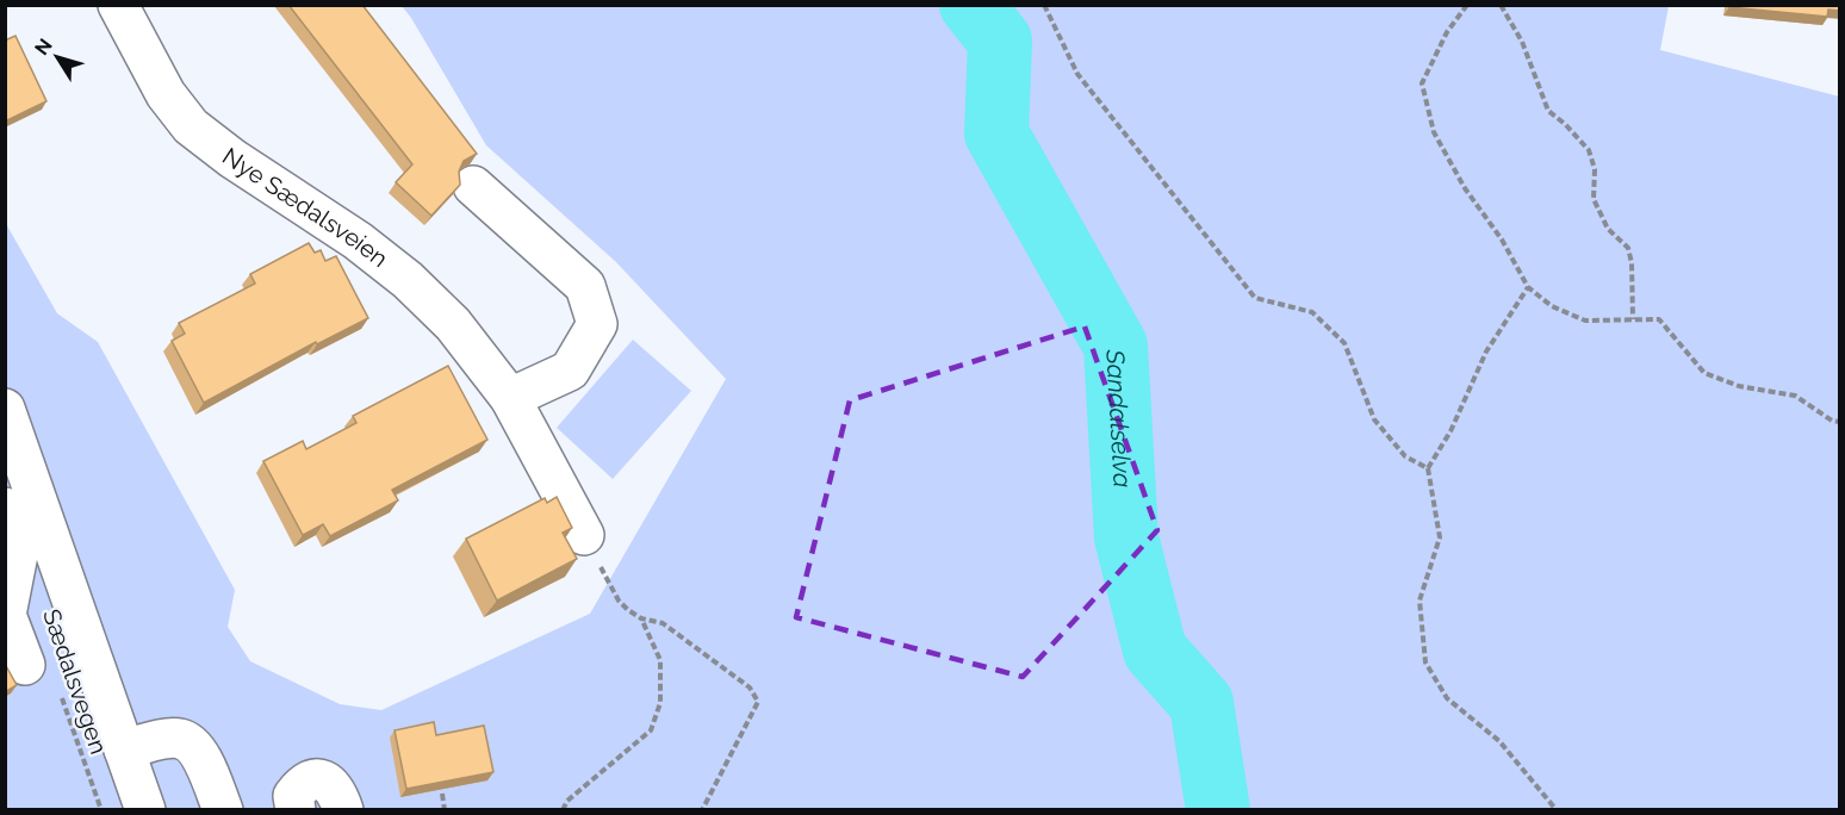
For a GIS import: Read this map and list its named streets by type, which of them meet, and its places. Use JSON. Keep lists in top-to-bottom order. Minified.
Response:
{"streets":{"street":["Nye Sædalsveien"],"path":["Sædalsvegen"]},"water":["Sandalselva"],"north":"top left"}
